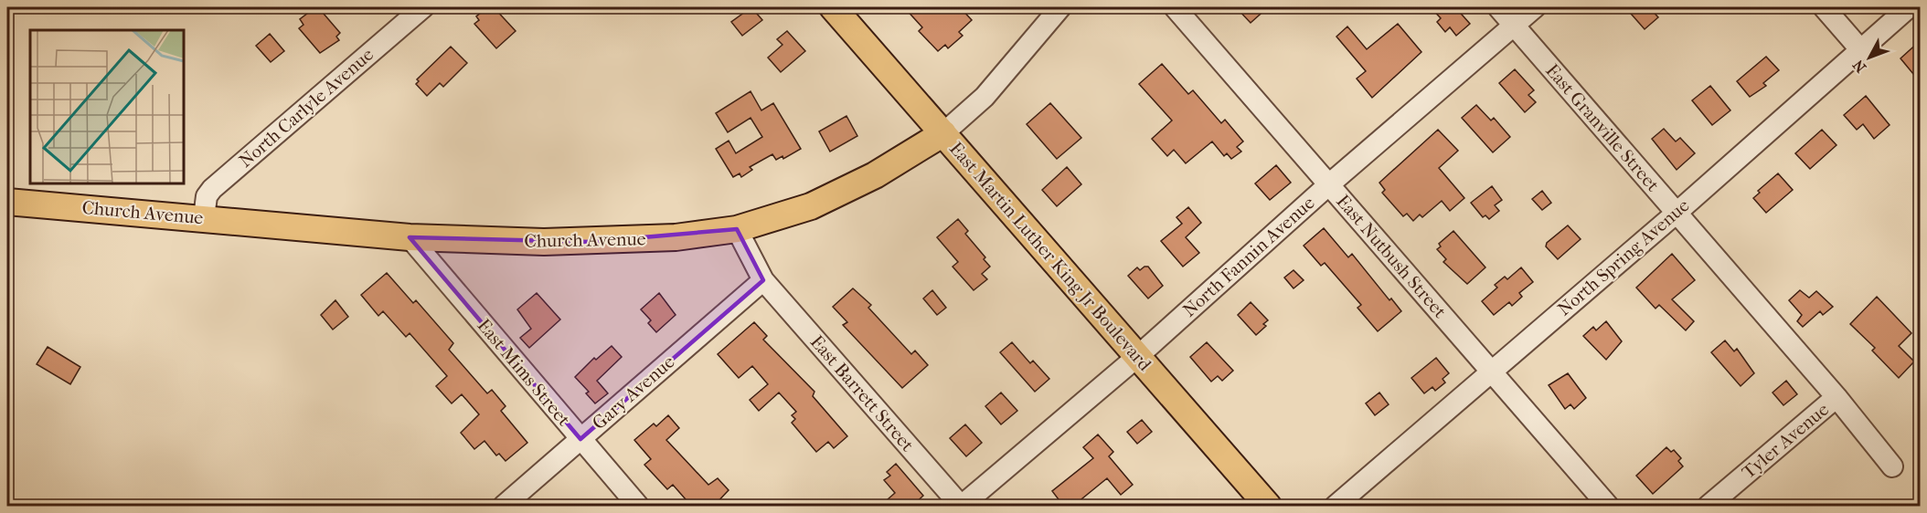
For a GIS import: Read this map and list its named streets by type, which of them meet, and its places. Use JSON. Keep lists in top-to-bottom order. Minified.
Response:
{"streets":{"main road":["Church Avenue","East Martin Luther King Jr Boulevard"],"street":["North Carlyle Avenue","East Granville Street","North Fannin Avenue","East Nutbush Street","North Spring Avenue","East Mims Street","Gary Avenue","East Barrett Street","Tyler Avenue"]},"crossings":[["North Carlyle Avenue","Church Avenue"],["East Granville Street","North Fannin Avenue"],["East Granville Street","North Spring Avenue"],["East Granville Street","Tyler Avenue"],["Church Avenue","East Martin Luther King Jr Boulevard"],["Church Avenue","East Mims Street"],["Church Avenue","East Barrett Street"],["East Martin Luther King Jr Boulevard","North Fannin Avenue"],["North Fannin Avenue","East Nutbush Street"],["North Fannin Avenue","East Barrett Street"],["East Nutbush Street","North Spring Avenue"],["East Mims Street","Gary Avenue"],["Gary Avenue","East Barrett Street"]],"north":"bottom left"}
